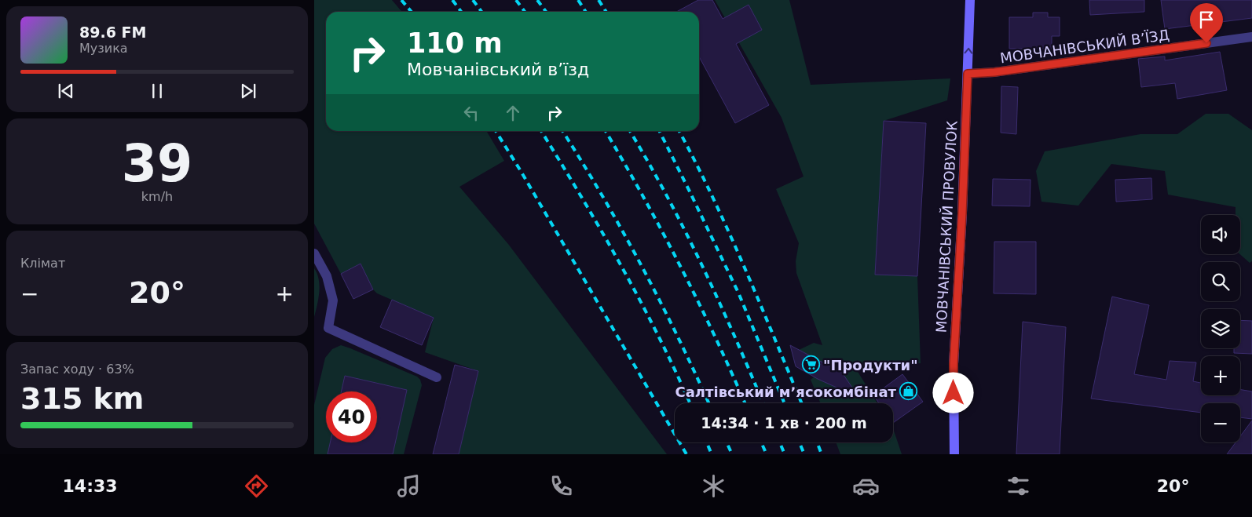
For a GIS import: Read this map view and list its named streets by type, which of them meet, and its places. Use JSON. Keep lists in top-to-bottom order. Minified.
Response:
{"streets":{"street":["МОВЧАНІВСЬКИЙ В’ЇЗД","МОВЧАНІВСЬКИЙ ПРОВУЛОК"]},"crossings":[["МОВЧАНІВСЬКИЙ В’ЇЗД","МОВЧАНІВСЬКИЙ ПРОВУЛОК"]],"places":{"supermarket":["\"Продукти\""],"shop":["Салтівський мʼясокомбінат"]},"page":{"turn":["110 m","Мовчанівський в’їзд"],"song":["89.6 FM","Музика"],"tile":[["39","km/h"],"Клімат",["Запас ходу · 63%","315 km"]],"map_buttons":["+","−"],"heat":["−","20°","+"],"limit":"40","trip":"14:34 · 1 хв · 200 m","tabs":["14:33","20°"]}}
